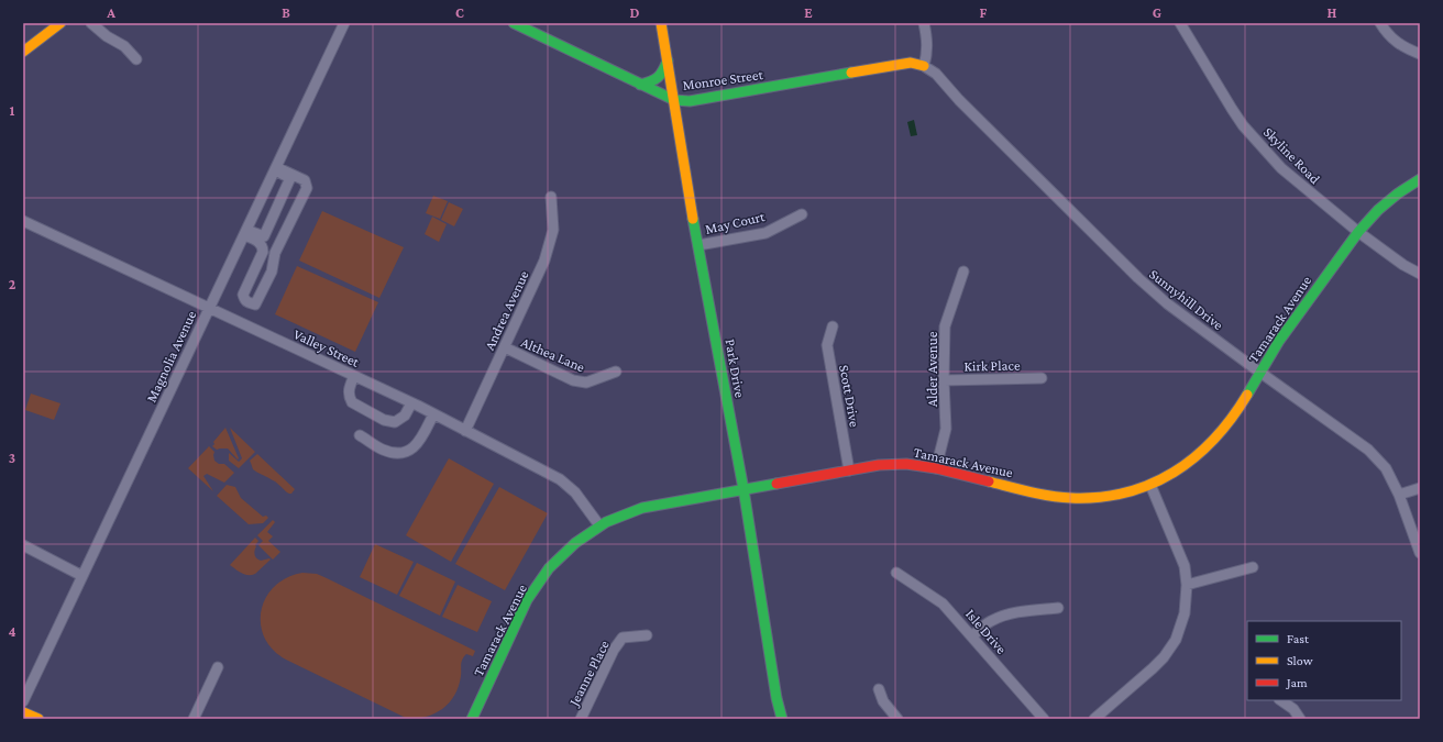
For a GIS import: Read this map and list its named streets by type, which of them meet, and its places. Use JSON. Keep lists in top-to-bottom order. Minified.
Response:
{"streets":{"main road":["Monroe Street","Tamarack Avenue","Park Drive"],"street":["Skyline Road","May Court","Sunnyhill Drive","Andrea Avenue","Valley Street","Althea Lane","Magnolia Avenue","Kirk Place","Alder Avenue","Scott Drive","Isle Drive","Jeanne Place"]},"crossings":[["Monroe Street","Sunnyhill Drive"],["Monroe Street","Park Drive"],["Skyline Road","Tamarack Avenue"],["May Court","Park Drive"],["Sunnyhill Drive","Tamarack Avenue"],["Andrea Avenue","Valley Street"],["Andrea Avenue","Althea Lane"],["Tamarack Avenue","Valley Street"],["Tamarack Avenue","Park Drive"],["Tamarack Avenue","Alder Avenue"],["Tamarack Avenue","Scott Drive"],["Valley Street","Magnolia Avenue"],["Kirk Place","Alder Avenue"]],"legend":["Fast","Slow","Jam"],"grid":{"columns":["A","B","C","D","E","F","G","H"],"rows":["1","2","3","4"]}}
